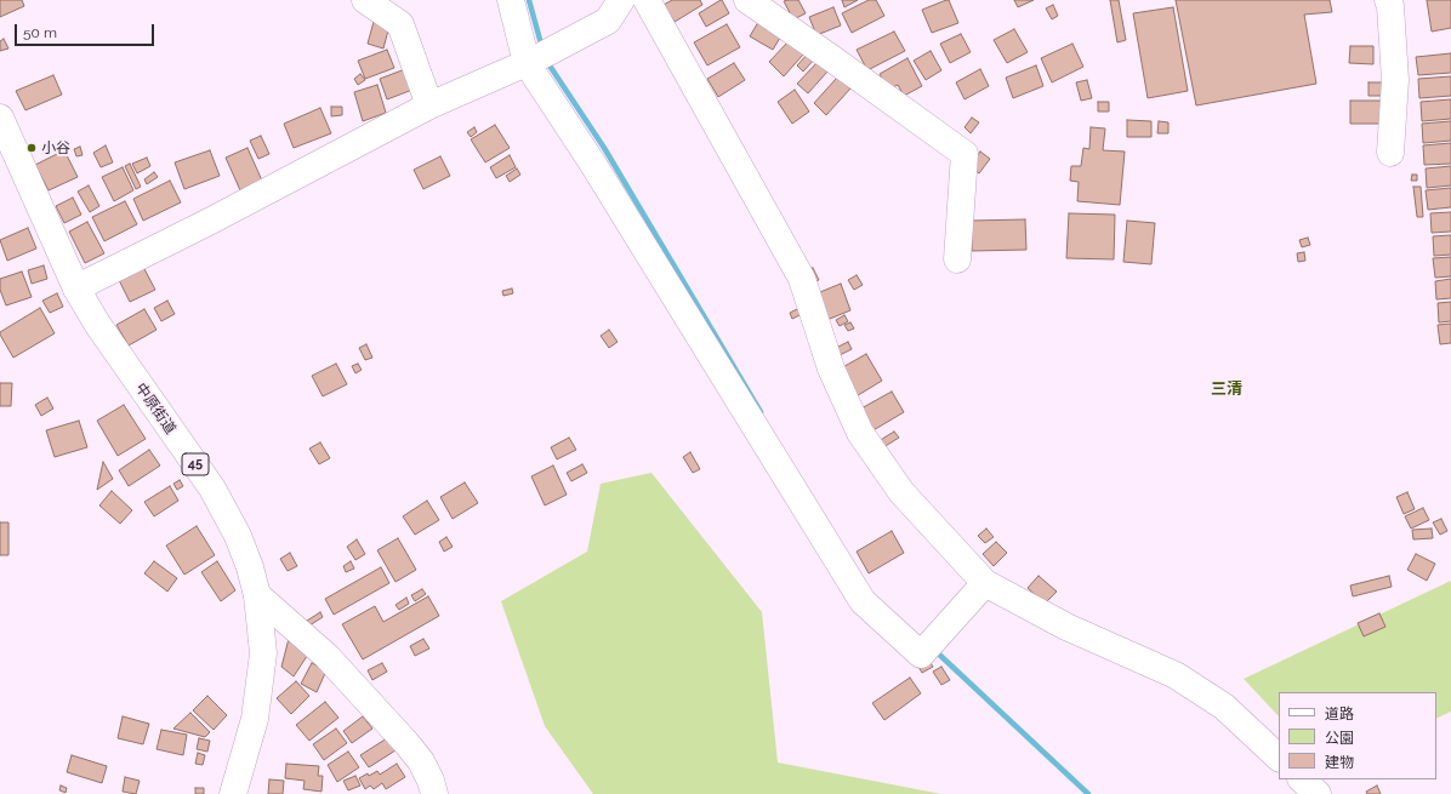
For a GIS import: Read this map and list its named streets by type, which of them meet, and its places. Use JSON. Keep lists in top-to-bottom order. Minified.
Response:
{"streets":{"street":["中原街道","45"]},"districts":["三清"],"places":["小谷"],"legend":["道路","公園","建物"],"scale_bar":"50 m"}
